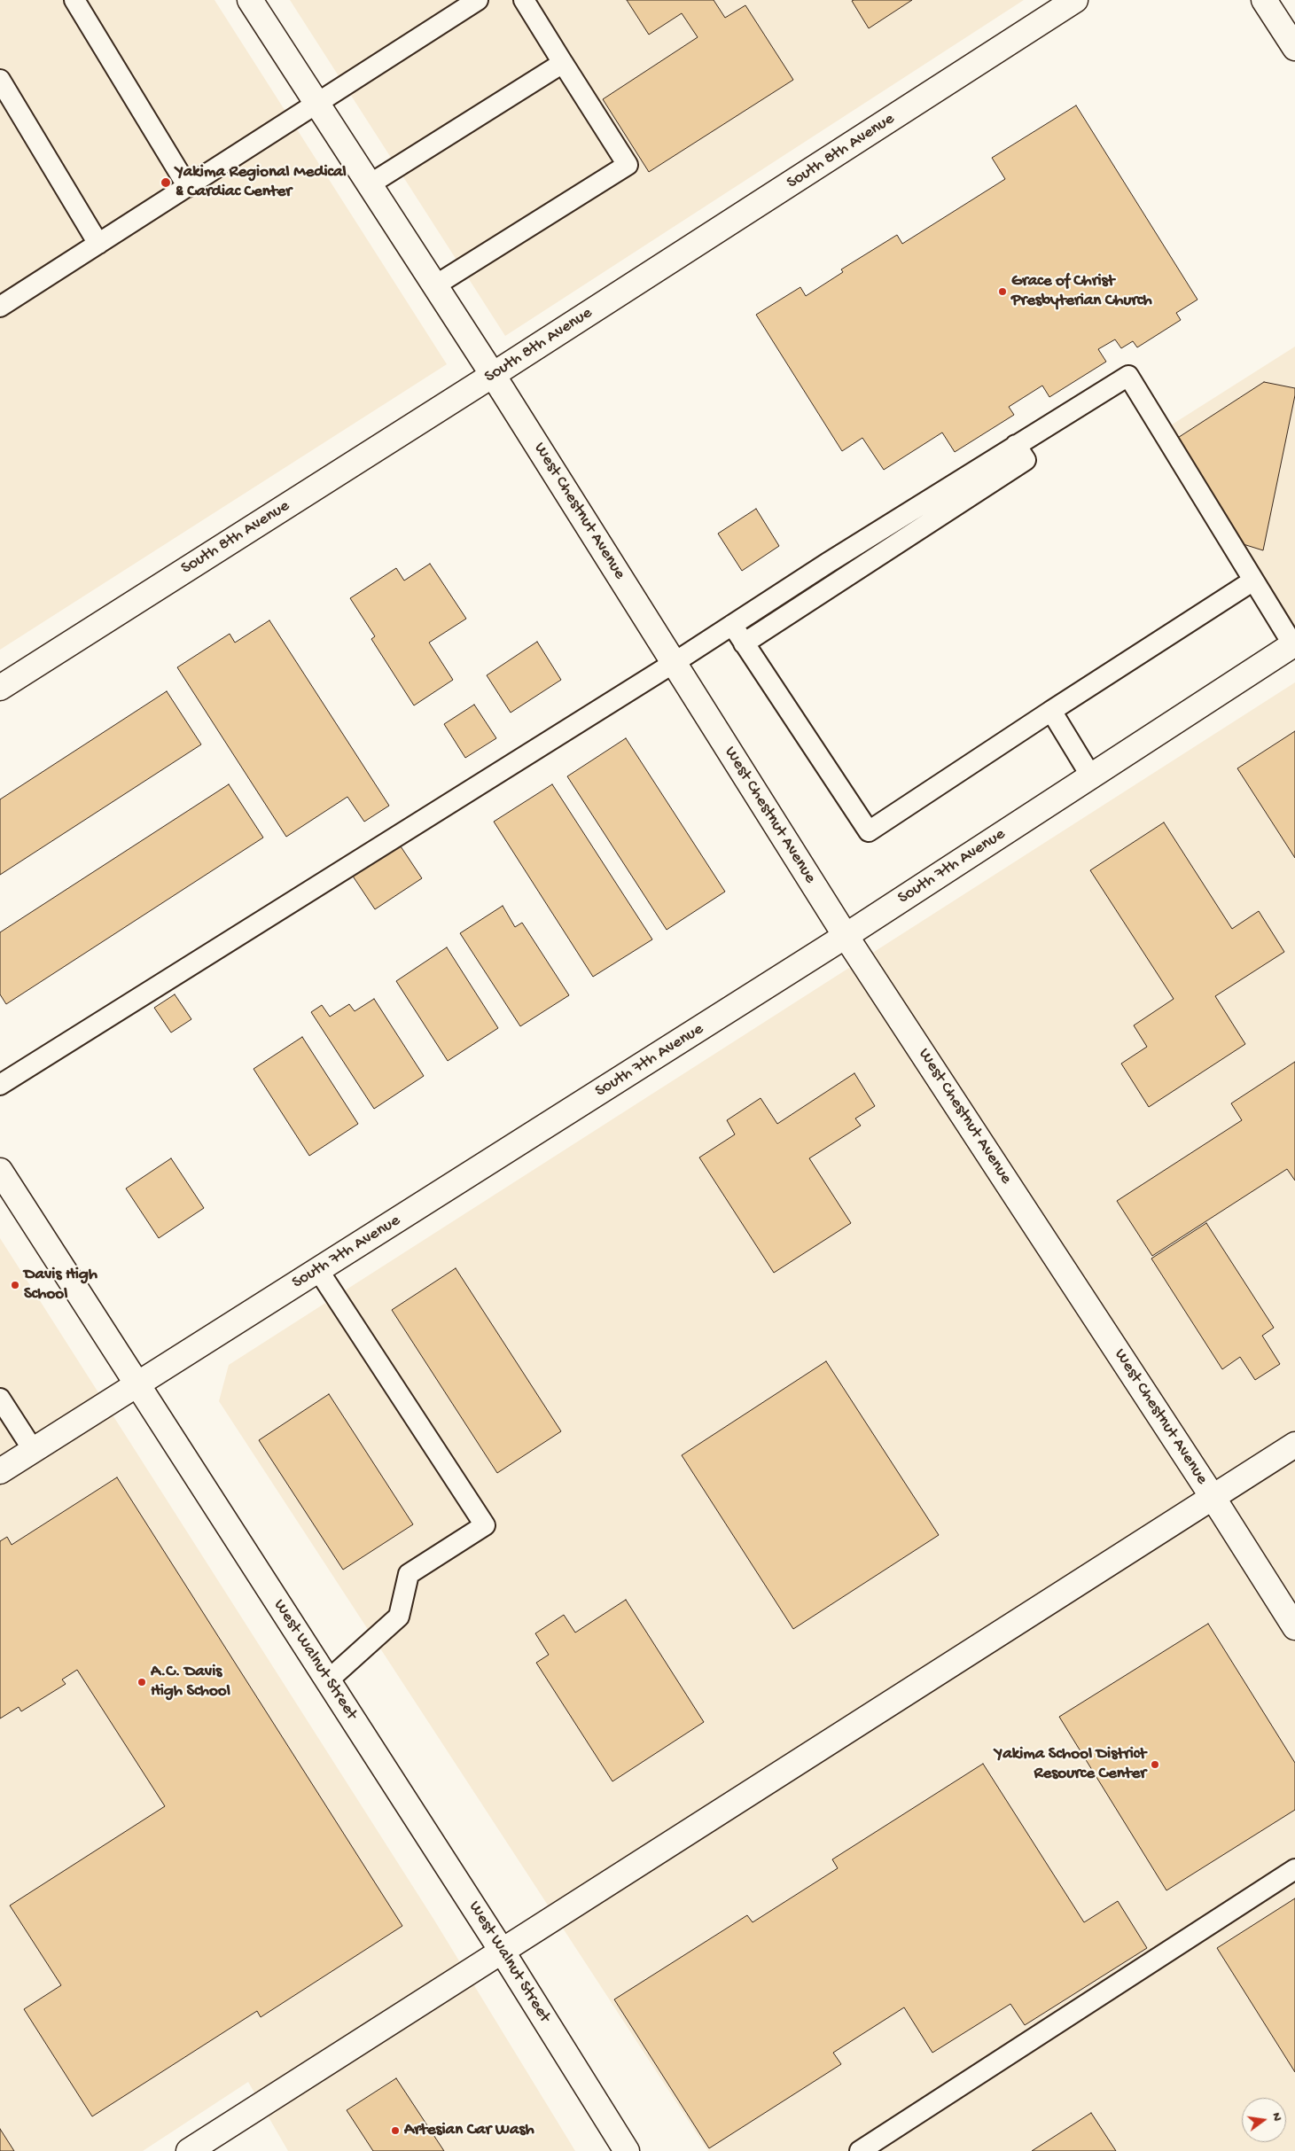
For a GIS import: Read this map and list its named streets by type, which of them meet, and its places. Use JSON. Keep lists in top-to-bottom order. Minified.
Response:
{"streets":{"street":["South 8th Avenue","West Chestnut Avenue","South 7th Avenue","West Walnut Street"]},"crossings":[["South 8th Avenue","West Chestnut Avenue"],["West Chestnut Avenue","South 7th Avenue"],["South 7th Avenue","West Walnut Street"]],"places":["Yakima Regional Medical & Cardiac Center","Grace of Christ Presbyterian Church","Davis High School","A.C. Davis High School","Yakima School District Resource Center","Artesian Car Wash"],"north":"right"}
